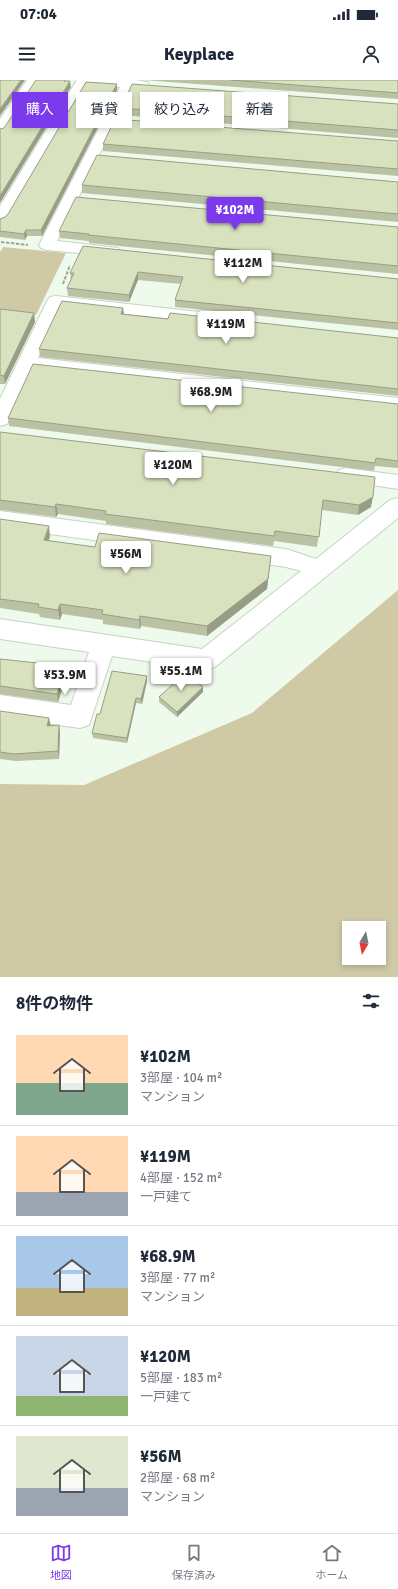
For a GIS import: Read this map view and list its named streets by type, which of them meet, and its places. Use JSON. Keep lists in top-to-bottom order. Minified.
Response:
{"north":"bottom","page":{"status":"07:04","header":"Keyplace","chip":["購入","賃貸","絞り込み","新着"],"price":["¥102M","¥112M","¥119M","¥68.9M","¥120M","¥56M","¥55.1M","¥53.9M"],"heading":"8件の物件","list":[{"name":"¥102M","note":"3部屋 · 104 m² · マンション"},{"name":"¥119M","note":"4部屋 · 152 m² · 一戸建て"},{"name":"¥68.9M","note":"3部屋 · 77 m² · マンション"},{"name":"¥120M","note":"5部屋 · 183 m² · 一戸建て"},{"name":"¥56M","note":"2部屋 · 68 m² · マンション"}],"tabs":["地図","保存済み","ホーム"]}}
